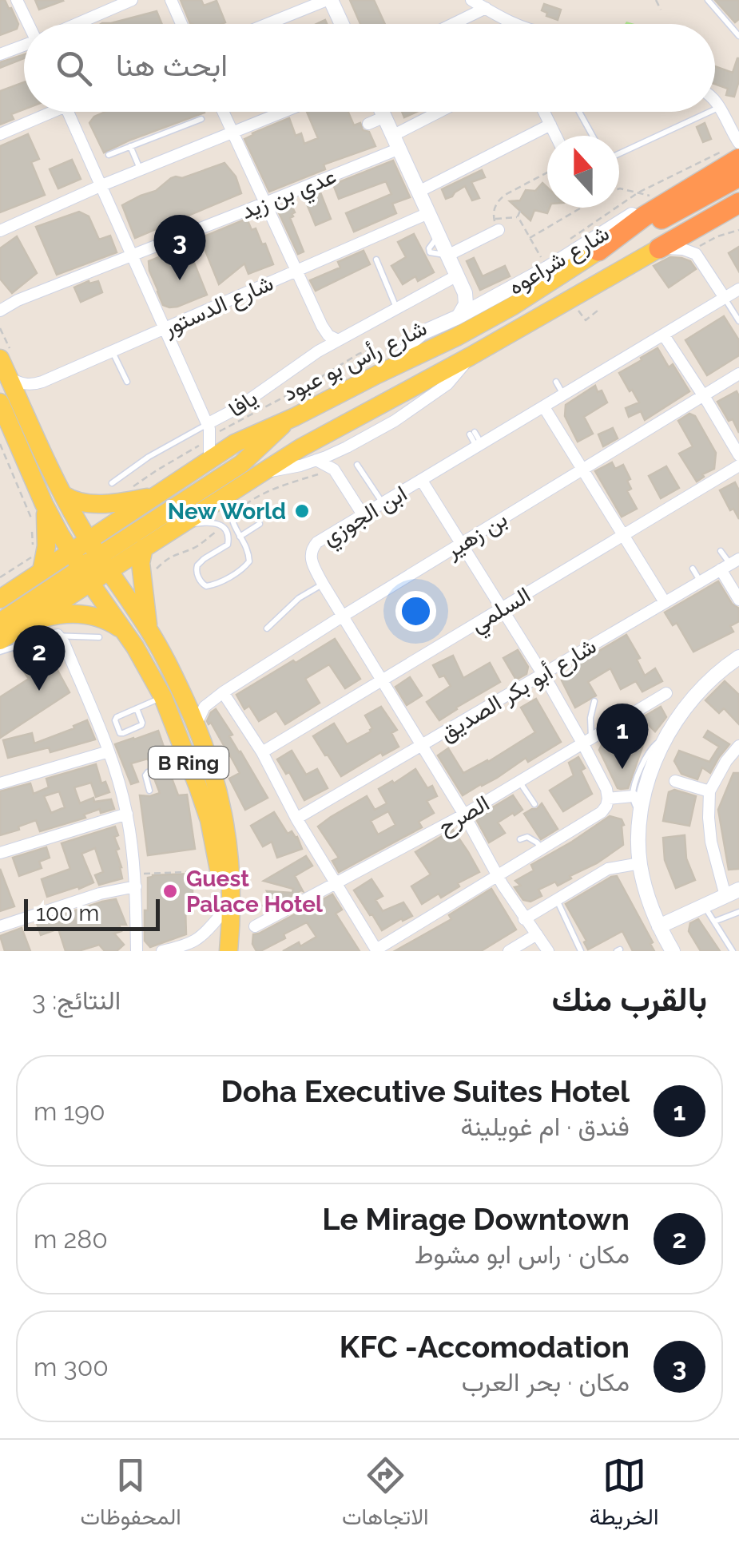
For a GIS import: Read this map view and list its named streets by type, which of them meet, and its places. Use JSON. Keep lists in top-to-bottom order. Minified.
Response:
{"streets":{"highway":["شارع رأس بو عبود"],"main road":["B Ring"],"street":["عدي بن زيد","شارع شراعوه","شارع الدستور","يافا","ابن الجوزي","بن زهير","السلمي","شارع أبو بكر الصديق","الصرح"]},"crossings":[["شارع شراعوه","شارع رأس بو عبود"],["شارع رأس بو عبود","يافا"],["شارع رأس بو عبود","B Ring"],["ابن الجوزي","بن زهير"],["ابن الجوزي","السلمي"],["ابن الجوزي","شارع أبو بكر الصديق"],["ابن الجوزي","الصرح"],["بن زهير","B Ring"]],"places":["New World","Guest Palace Hotel"],"scale_bar":"100 m","north":"top","page":{"search":"ابحث هنا","pins":["3","2","1"],"scale":"100 m","heading":["بالقرب منك","النتائج: 3"],"list":[{"mark":"1","name":"Doha Executive Suites Hotel","note":"فندق · ام غويلينة","value":"190 m"},{"mark":"2","name":"Le Mirage Downtown","note":"مكان · راس ابو مشوط","value":"280 m"},{"mark":"3","name":"KFC -Accomodation","note":"مكان · بحر العرب","value":"300 m"}],"nav":["الخريطة","الاتجاهات","المحفوظات"]}}
